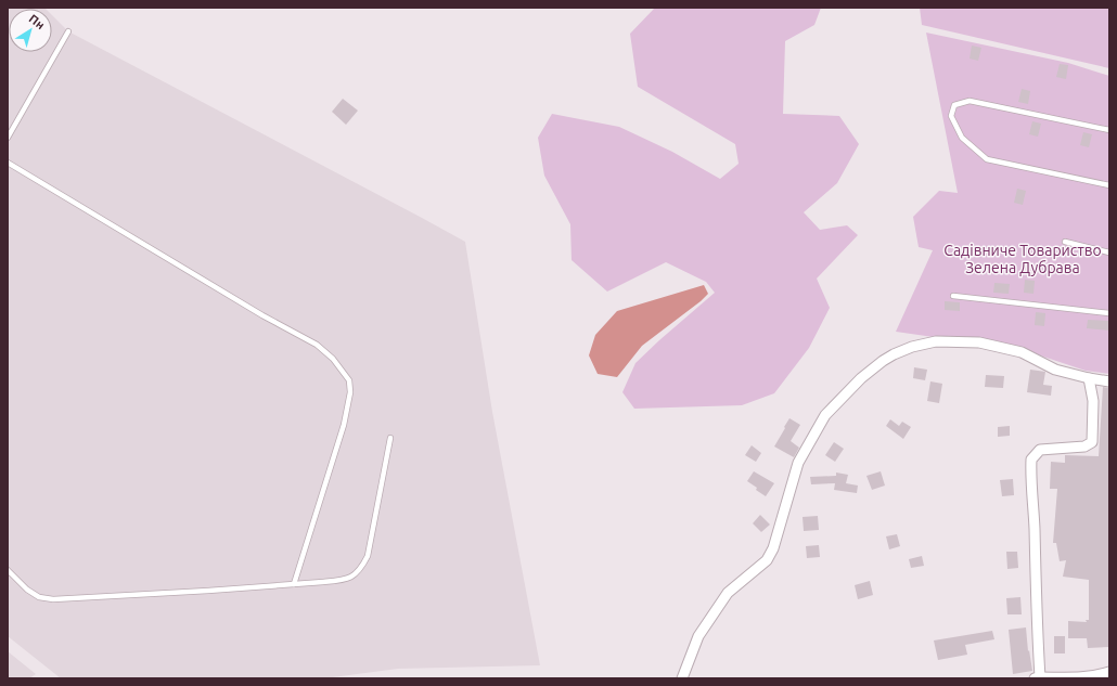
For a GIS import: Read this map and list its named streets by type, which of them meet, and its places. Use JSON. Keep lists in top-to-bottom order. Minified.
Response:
{"parks":["Садівниче Товариство Зелена Дубрава"],"north":"top right"}
